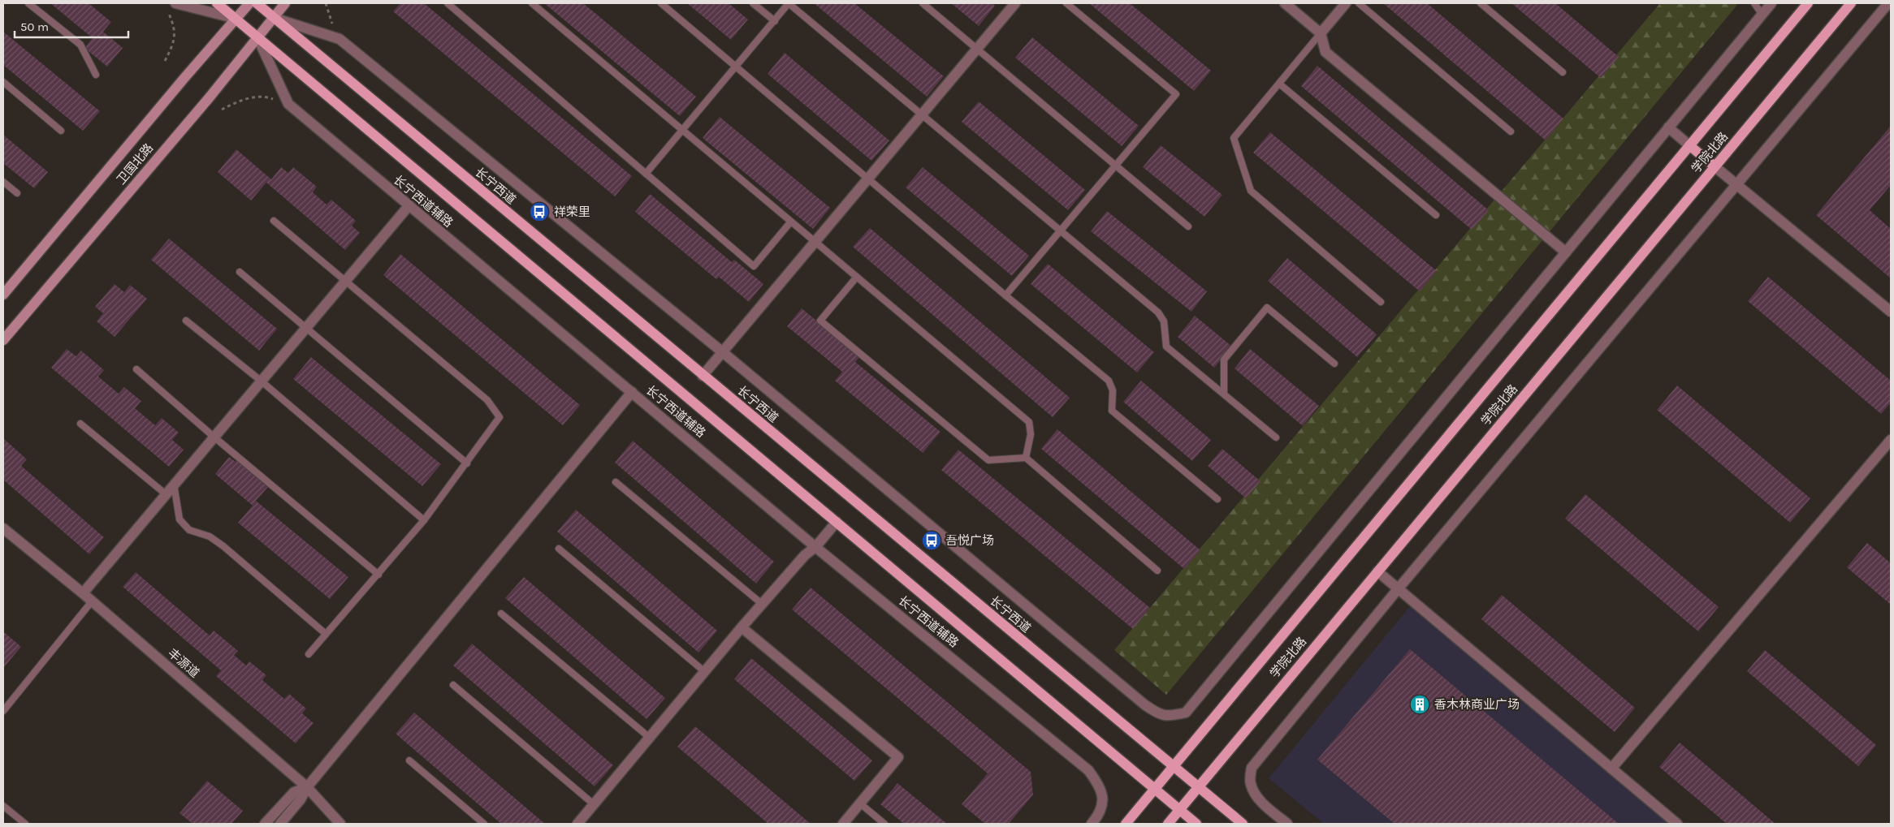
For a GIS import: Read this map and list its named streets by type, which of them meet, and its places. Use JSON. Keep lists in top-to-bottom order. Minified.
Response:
{"streets":{"main road":["学院北路","卫国北路","长宁西道"],"street":["长宁西道辅路","丰源道"]},"crossings":[["学院北路","长宁西道"],["卫国北路","长宁西道"],["卫国北路","长宁西道辅路"]],"places":{"bus stop":["祥荣里","吾悦广场"],"building":["香木林商业广场"]},"scale_bar":"50 m"}
